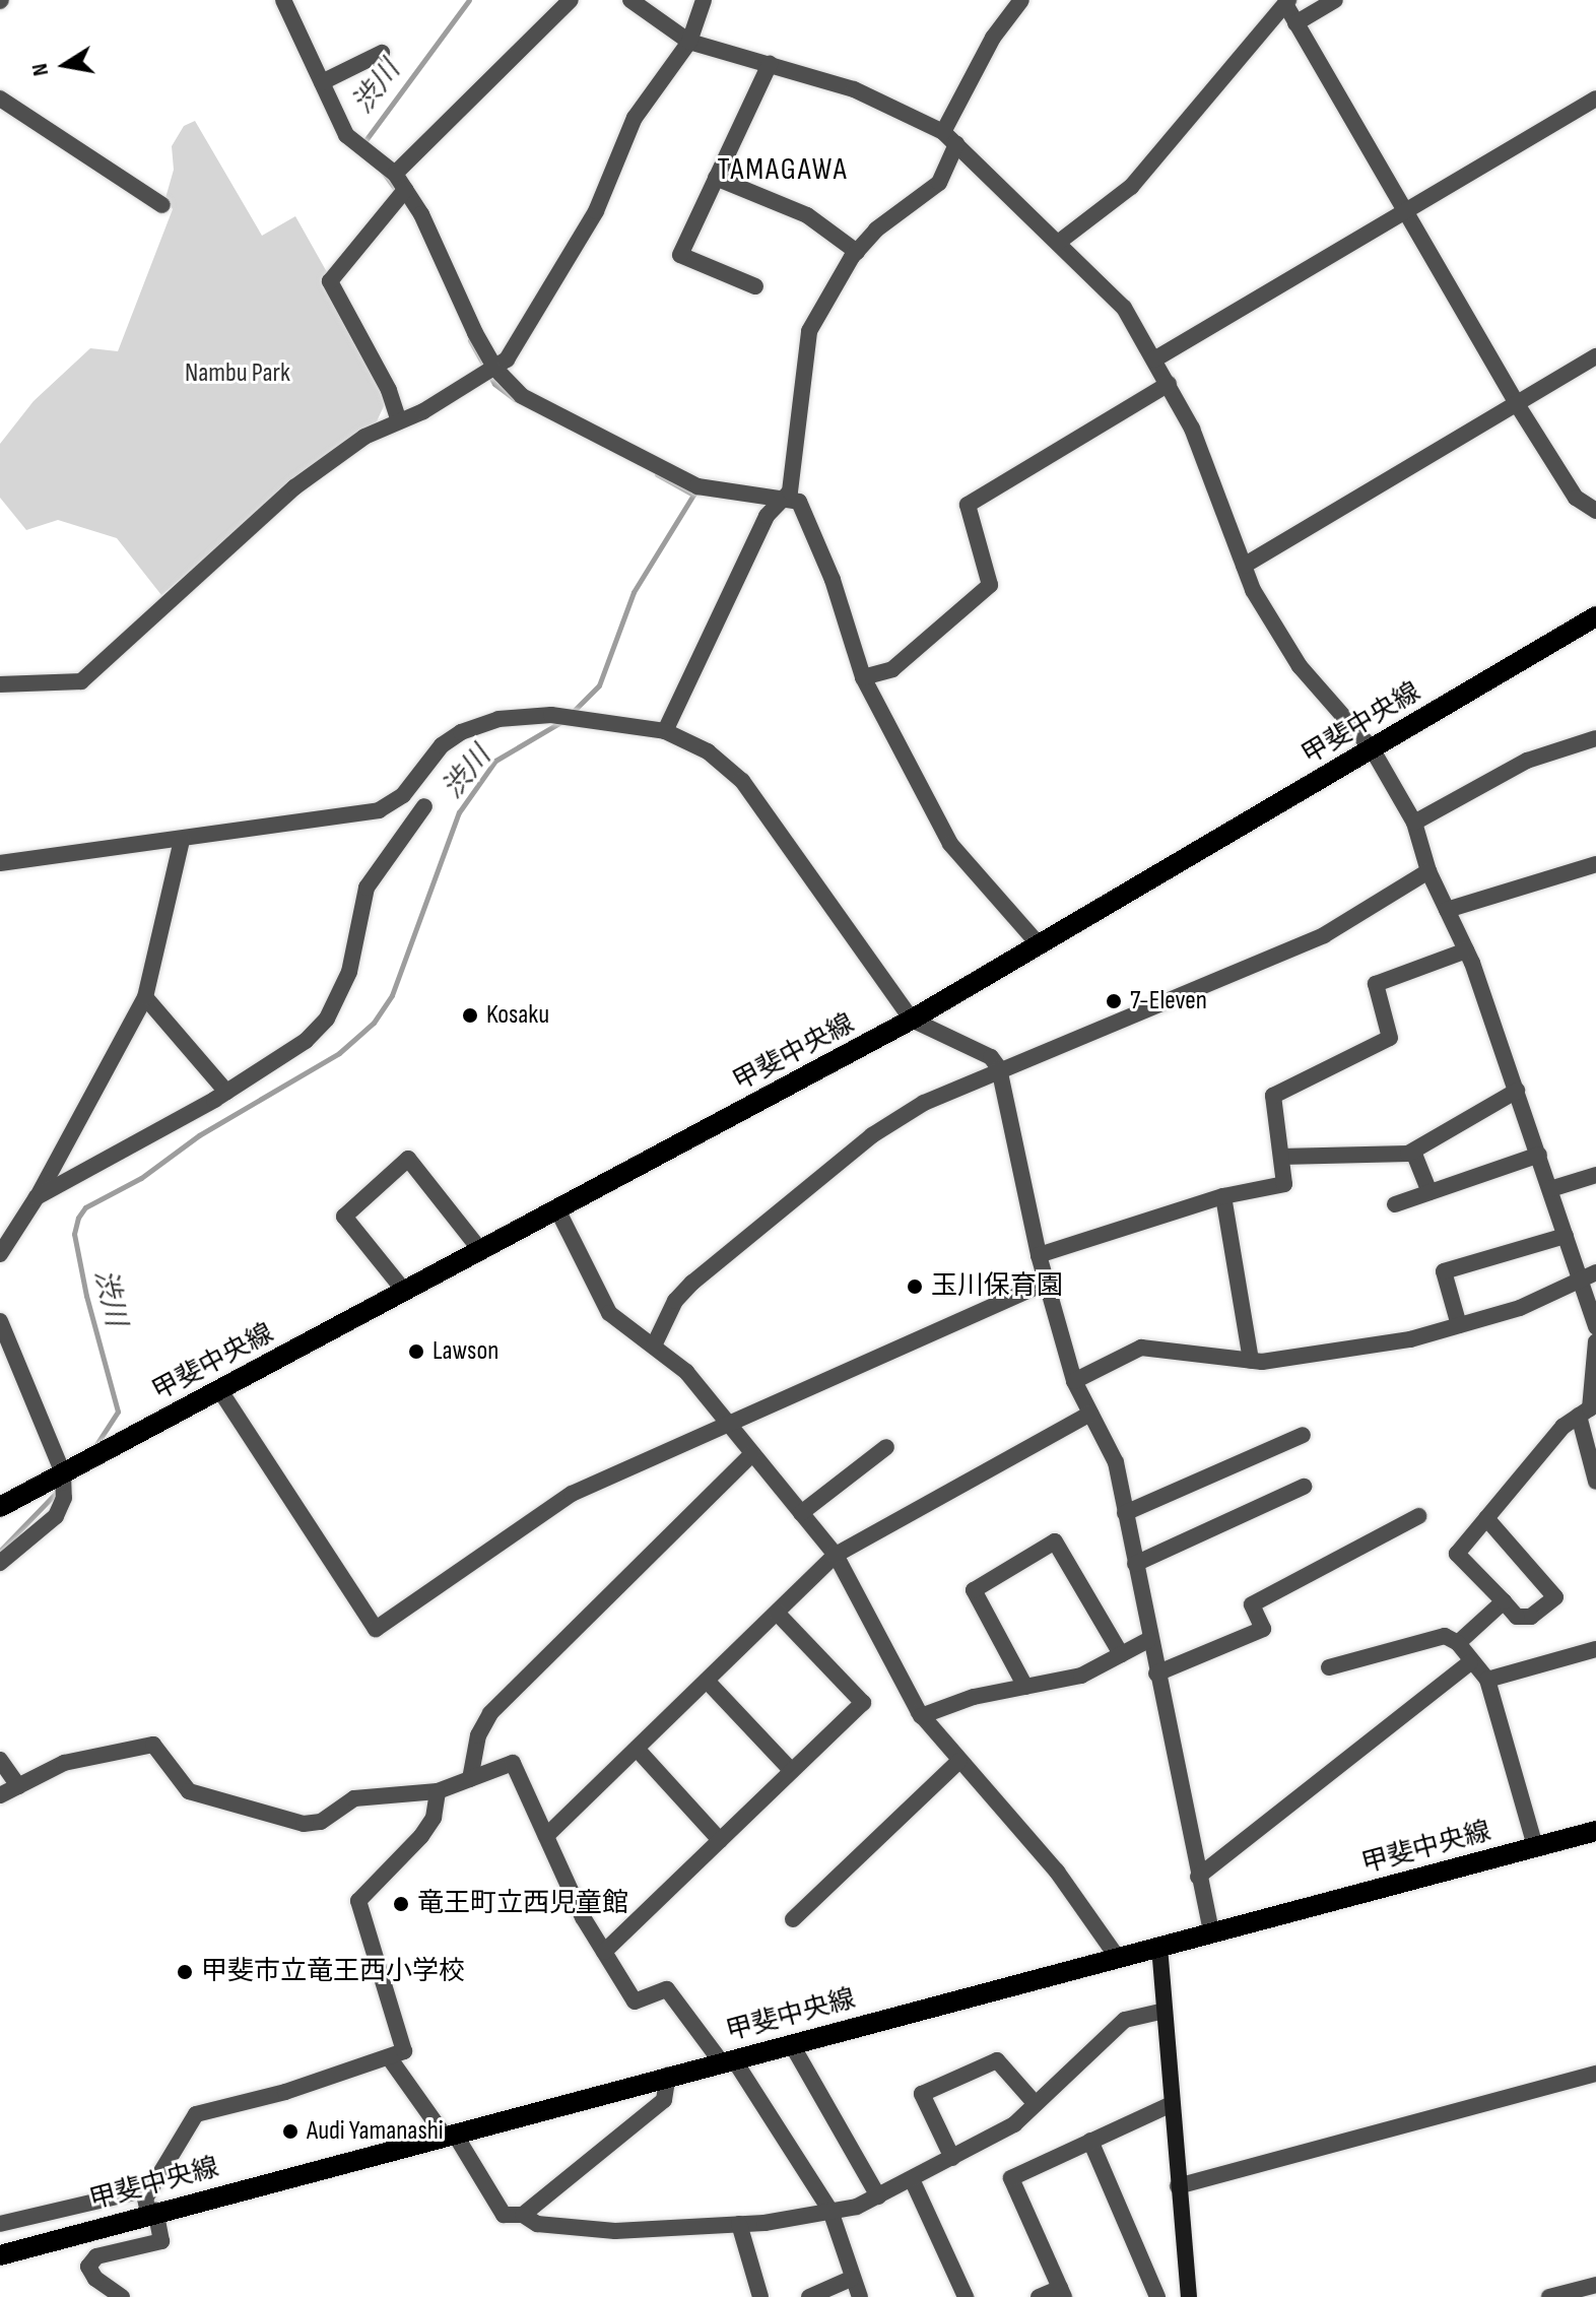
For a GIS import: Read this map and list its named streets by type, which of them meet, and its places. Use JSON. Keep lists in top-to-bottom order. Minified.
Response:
{"streets":{"main road":["甲斐中央線"]},"districts":["TAMAGAWA"],"water":["渋川"],"parks":["Nambu Park"],"places":["7-Eleven","Kosaku","玉川保育園","Lawson","竜王町立西児童館","甲斐市立竜王西小学校","Audi Yamanashi"],"north":"left"}
